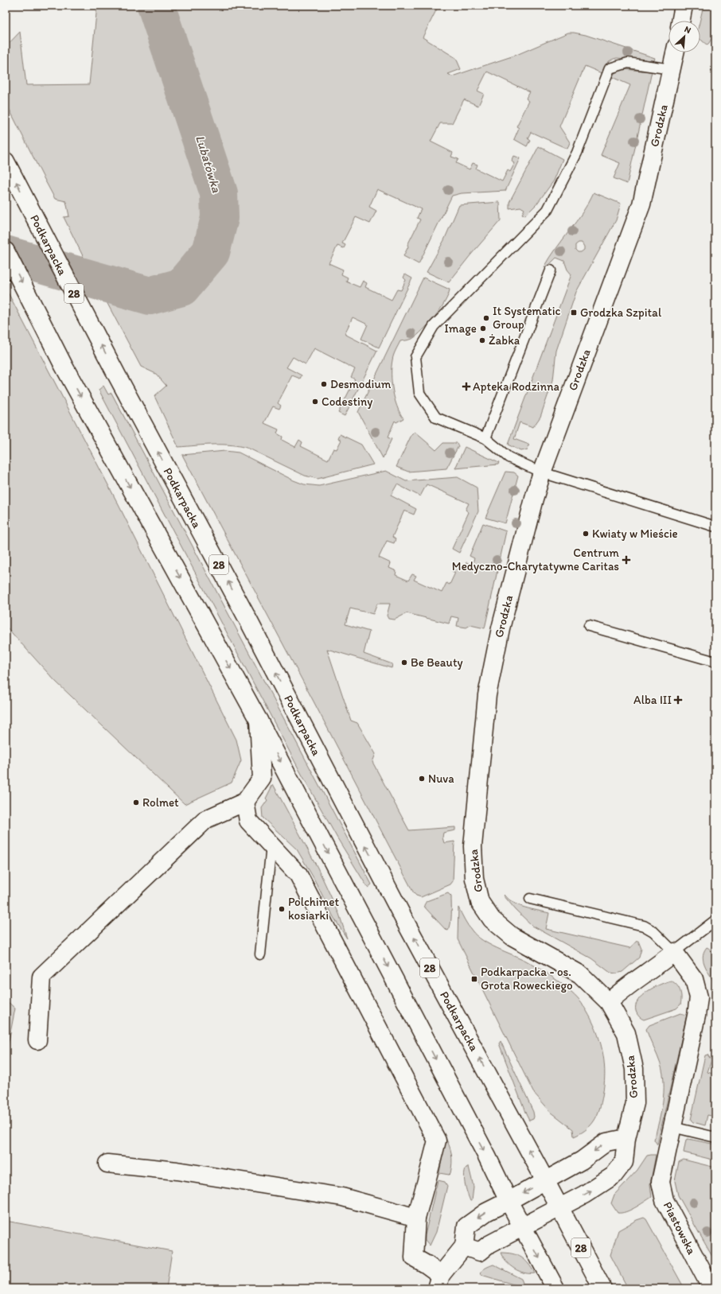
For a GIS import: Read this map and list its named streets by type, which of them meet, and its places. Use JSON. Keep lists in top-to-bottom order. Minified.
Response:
{"streets":{"street":["Grodzka","Podkarpacka","28","Piastowska"]},"crossings":[["Grodzka","Podkarpacka"]],"water":["Lubatówka"],"places":{"transit":["Grodzka Szpital","Podkarpacka - os. Grota Roweckiego"],"other":["It Systematic Group","Image","Żabka","Desmodium","Codestiny","Kwiaty w Mieście","Be Beauty","Nuva","Rolmet","Polchimet kosiarki"],"health":["Apteka Rodzinna","Centrum Medyczno-Charytatywne Caritas","Alba III"]},"north":"top right"}
